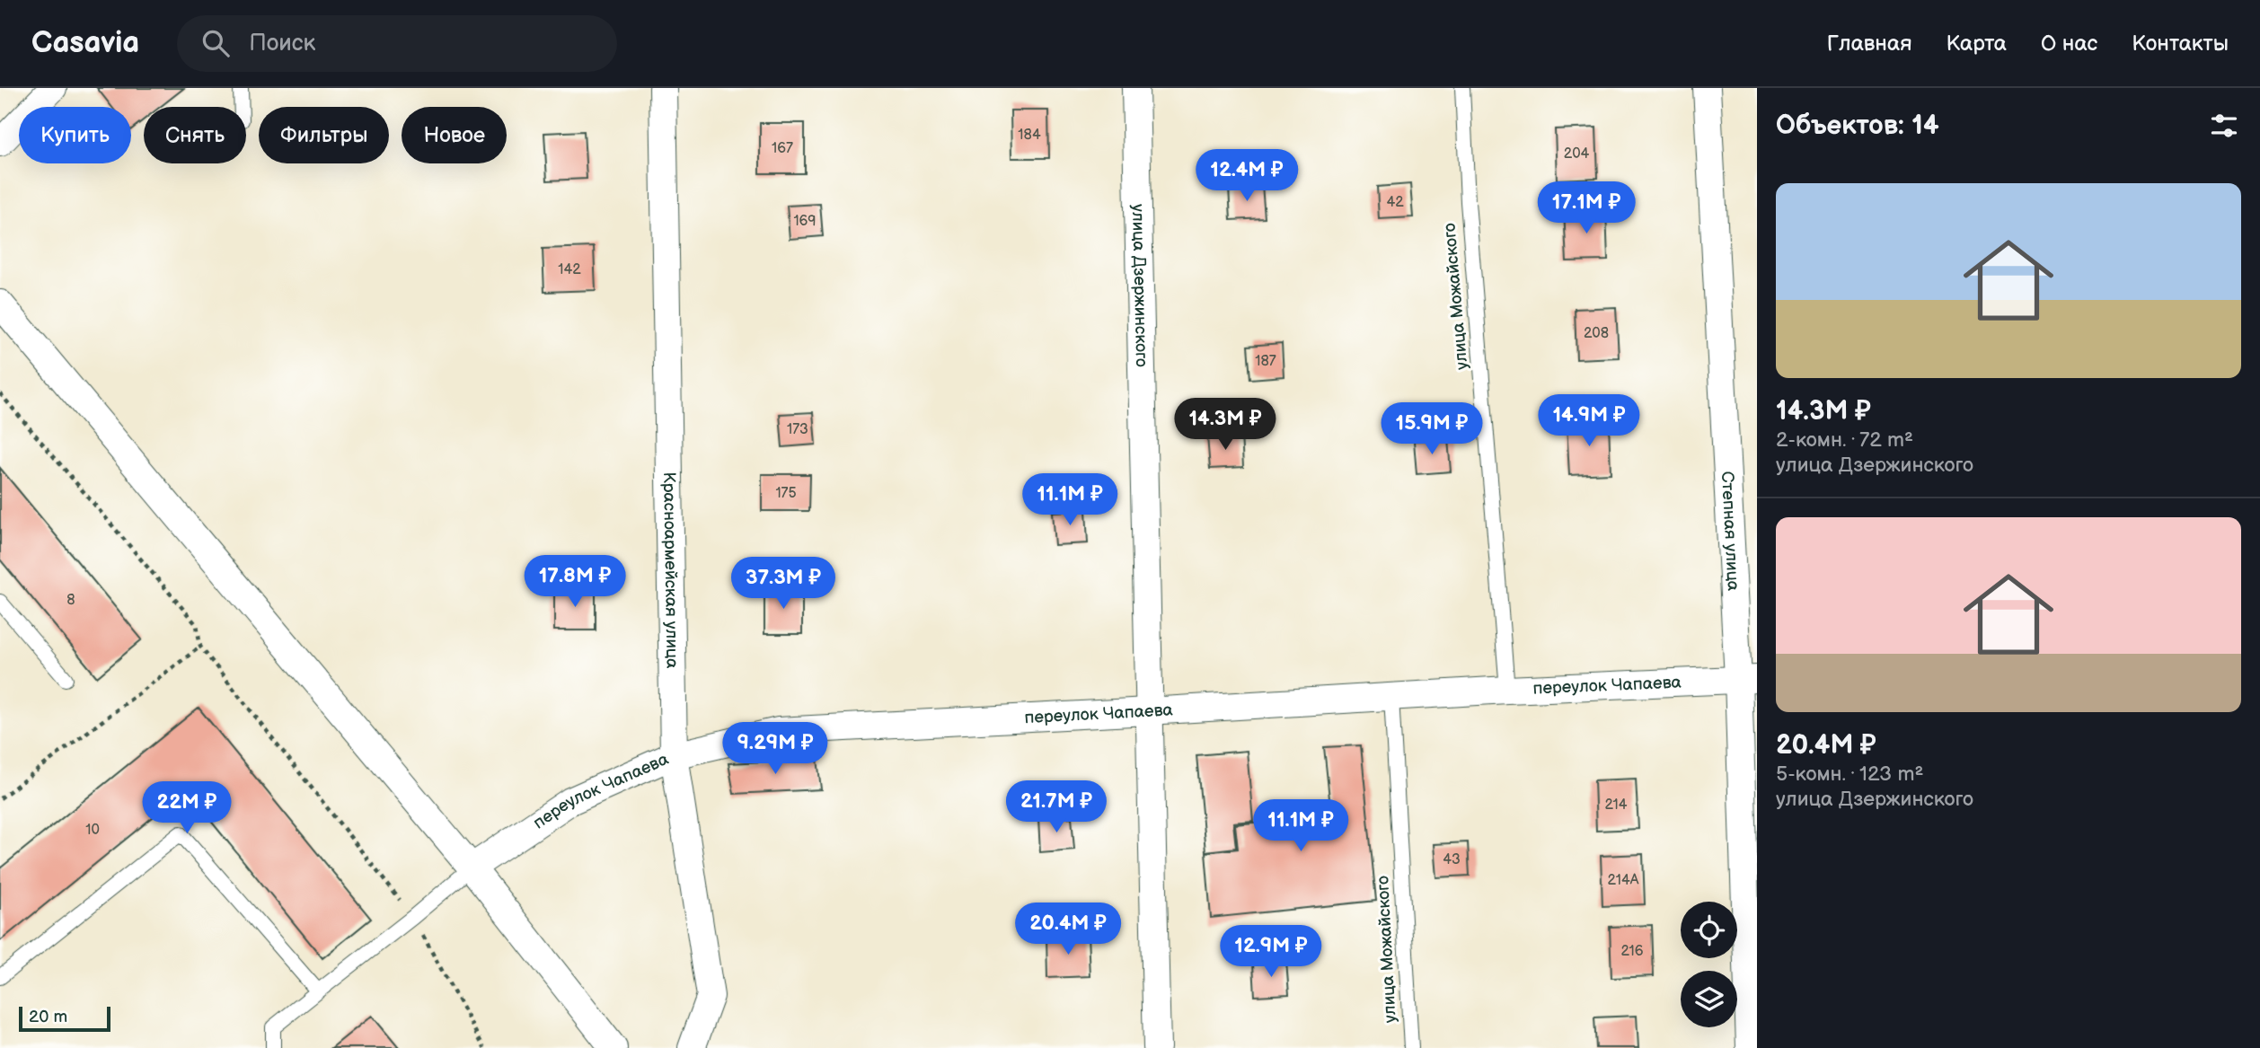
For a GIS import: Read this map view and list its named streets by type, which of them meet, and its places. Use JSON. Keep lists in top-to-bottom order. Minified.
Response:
{"streets":{"street":["улица Дзержинского","Степная улица","Красноармейская улица","переулок Чапаева"],"lane":["улица Можайского"]},"crossings":[["улица Дзержинского","переулок Чапаева"],["улица Можайского","переулок Чапаева"],["Степная улица","переулок Чапаева"],["Красноармейская улица","переулок Чапаева"]],"house_numbers":["184","167","204","42","169","142","208","187","173","175","8","214","10","43","214А","216"],"scale_bar":"20 m","page":{"header":"Casavia","search":"Поиск","nav":["Главная","Карта","О нас","Контакты"],"heading":"Объектов: 14","chip":["Купить","Снять","Фильтры","Новое"],"price":["12.4M ₽","17.1M ₽","14.9M ₽","14.3M ₽","15.9M ₽","11.1M ₽","17.8M ₽","37.3M ₽","9.29M ₽","21.7M ₽","22M ₽","11.1M ₽","20.4M ₽","12.9M ₽"],"list":[{"name":"14.3M ₽","note":"2-комн. · 72 m² · улица Дзержинского"},{"name":"20.4M ₽","note":"5-комн. · 123 m² · улица Дзержинского"}],"scale":"20 m"}}
